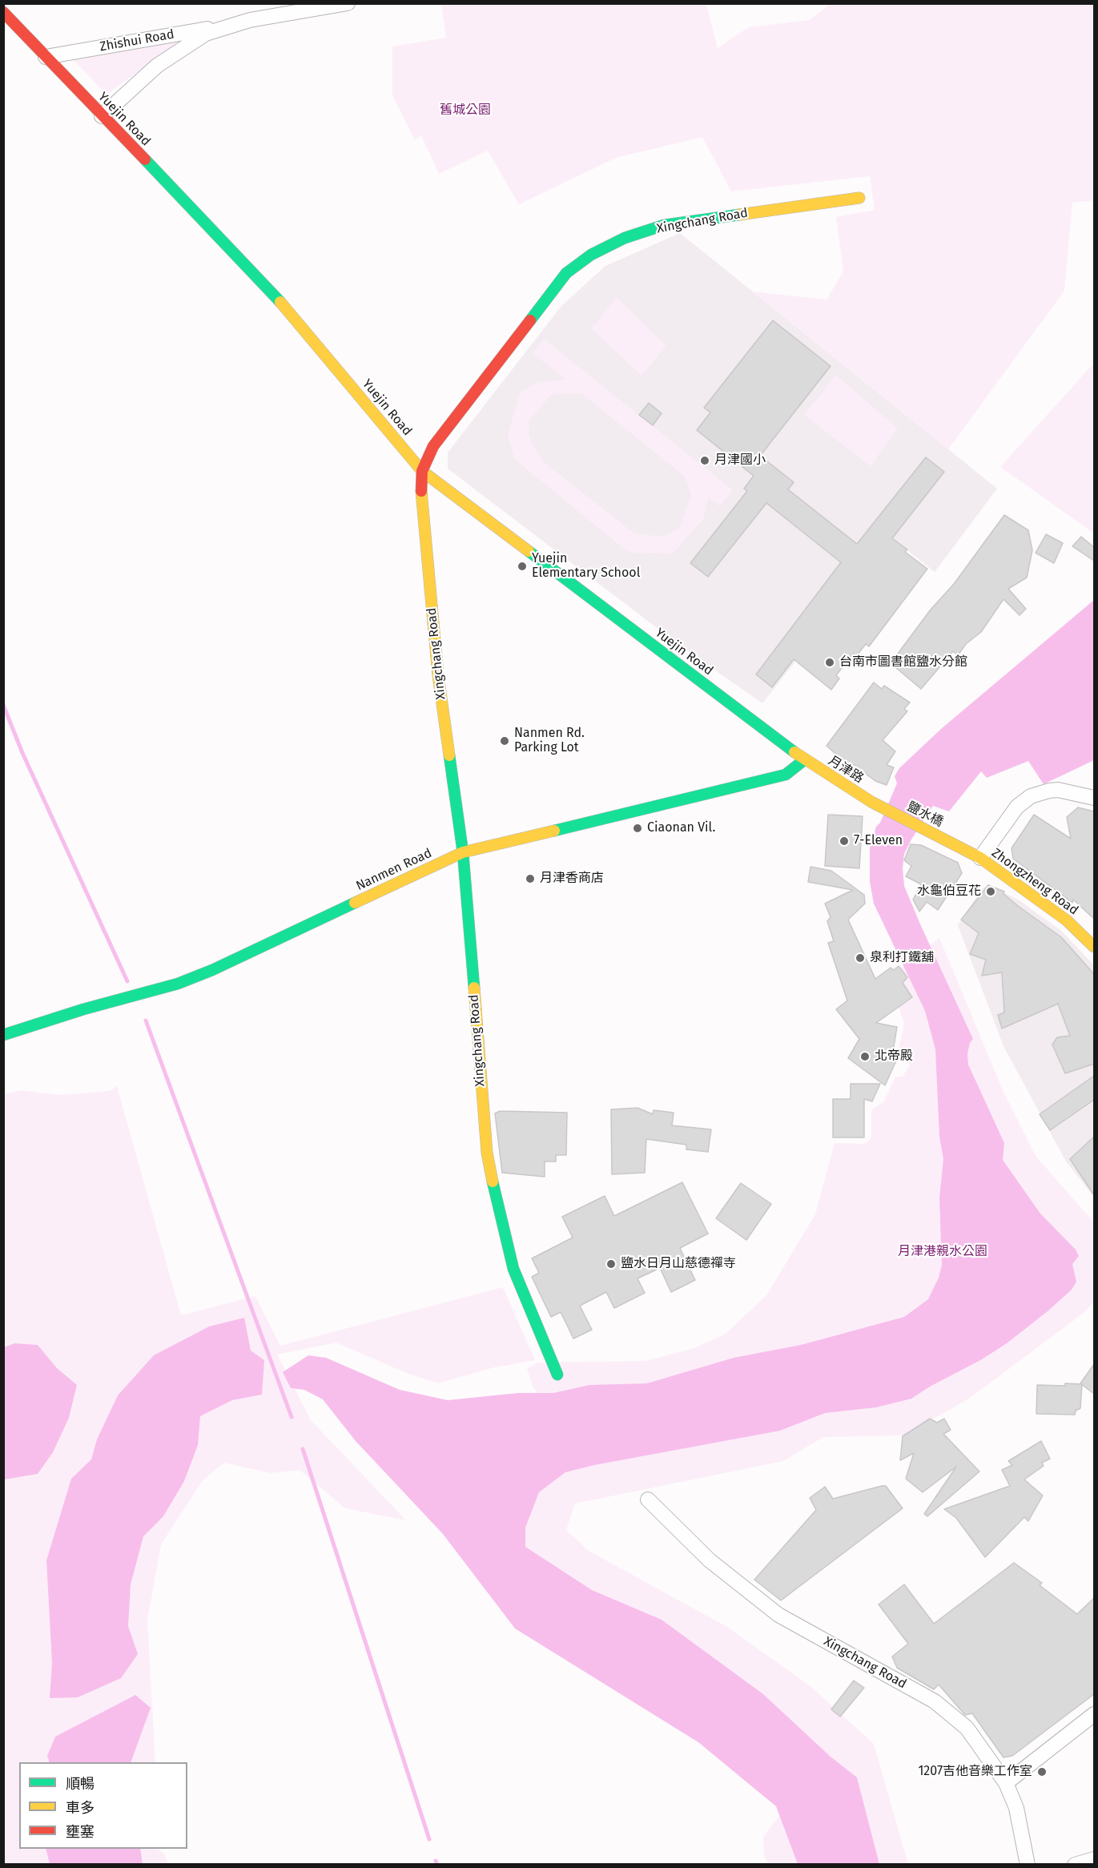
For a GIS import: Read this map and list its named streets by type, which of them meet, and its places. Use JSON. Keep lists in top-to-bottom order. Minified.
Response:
{"streets":{"street":["Zhishui Road","Yuejin Road","Xingchang Road","月津路","鹽水橋","Nanmen Road","Zhongzheng Road"]},"crossings":[["Zhishui Road","Yuejin Road"],["Yuejin Road","Xingchang Road"],["Yuejin Road","月津路"],["Yuejin Road","Nanmen Road"],["Xingchang Road","Nanmen Road"],["月津路","鹽水橋"],["月津路","Nanmen Road"],["鹽水橋","Zhongzheng Road"]],"parks":["舊城公園","月津港親水公園"],"places":["月津國小","Yuejin Elementary School","台南市圖書館鹽水分館","Nanmen Rd. Parking Lot","Ciaonan Vil.","7-Eleven","月津香商店","水龜伯豆花","泉利打鐵舖","北帝殿","鹽水日月山慈德禪寺","1207吉他音樂工作室"],"legend":["順暢","車多","壅塞"]}
